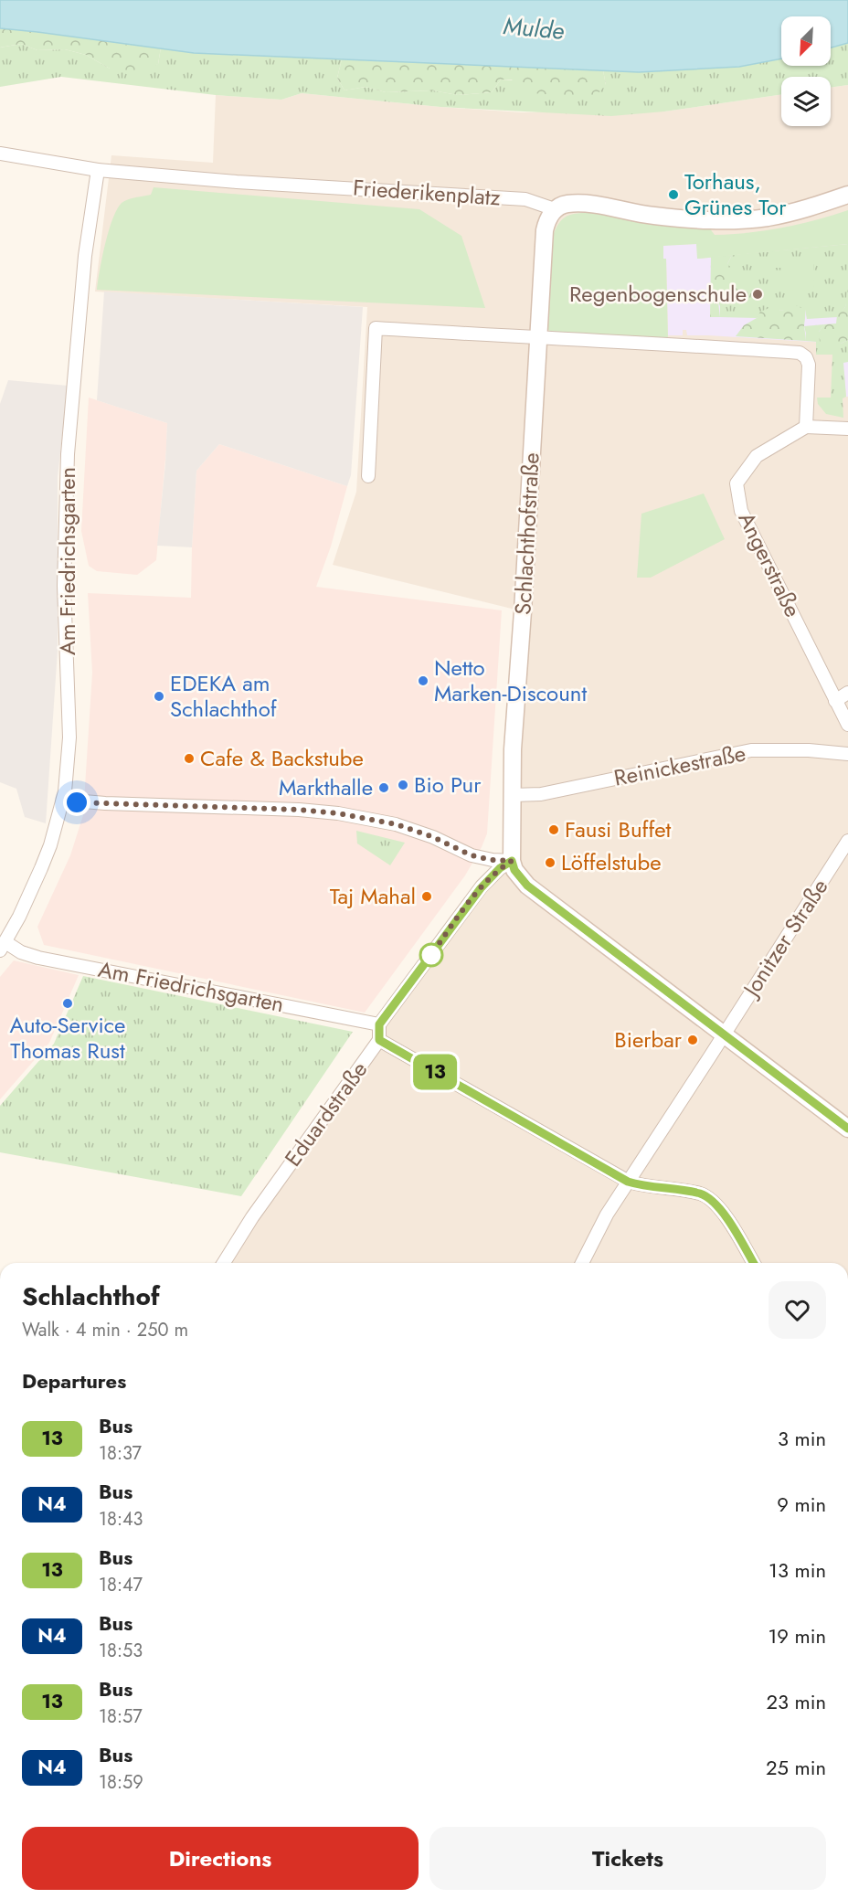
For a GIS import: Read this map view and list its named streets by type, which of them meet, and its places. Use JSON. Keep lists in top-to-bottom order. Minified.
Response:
{"streets":{"main road":["Schlachthofstraße"],"street":["Friederikenplatz","Am Friedrichsgarten","Angerstraße","Reinickestraße","Jonitzer Straße","Eduardstraße"]},"crossings":[["Friederikenplatz","Schlachthofstraße"],["Friederikenplatz","Am Friedrichsgarten"],["Schlachthofstraße","Reinickestraße"],["Am Friedrichsgarten","Eduardstraße"]],"water":["Mulde"],"places":["Torhaus, Grünes Tor","Regenbogenschule","Netto Marken-Discount","EDEKA am Schlachthof","Cafe & Backstube","Bio Pur","Markthalle","Fausi Buffet","Löffelstube","Taj Mahal","Auto-Service Thomas Rust","Bierbar"],"lines":["bus line 13"],"north":"bottom left","page":{"on_map":"13","heading":[["Schlachthof","Walk · 4 min · 250 m"],"Departures"],"list":[{"mark":"13","name":"Bus","note":"18:37","value":"3 min"},{"mark":"N4","name":"Bus","note":"18:43","value":"9 min"},{"mark":"13","name":"Bus","note":"18:47","value":"13 min"},{"mark":"N4","name":"Bus","note":"18:53","value":"19 min"},{"mark":"13","name":"Bus","note":"18:57","value":"23 min"},{"mark":"N4","name":"Bus","note":"18:59","value":"25 min"}],"buttons":["Directions","Tickets"]}}
